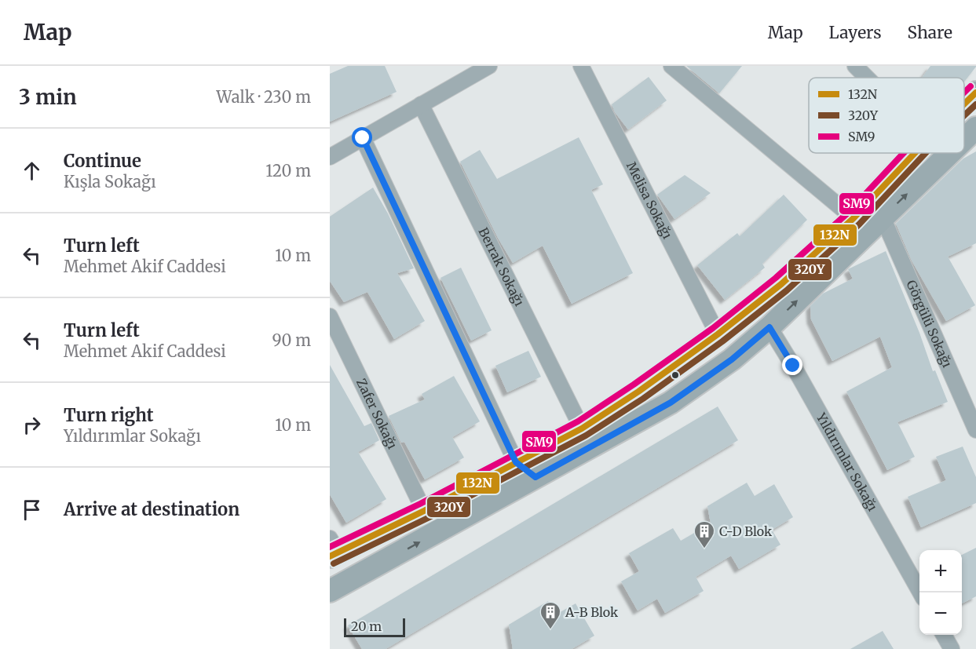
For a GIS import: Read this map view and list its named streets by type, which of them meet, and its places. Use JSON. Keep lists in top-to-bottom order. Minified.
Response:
{"streets":{"street":["Melisa Sokağı","Berrak Sokağı","Görgülü Sokağı","Zafer Sokağı","Yıldırımlar Sokağı"]},"places":{"building":["C-D Blok","A-B Blok"]},"lines":["transit line SM9","transit line 132N","transit line 320Y"],"legend":["132N","320Y","SM9"],"scale_bar":"20 m","page":{"header":"Map","nav":["Map","Layers","Share"],"heading":["3 min","Walk · 230 m"],"list":[["Continue","Kışla Sokağı","120 m"],["Turn left","Mehmet Akif Caddesi","10 m"],["Turn left","Mehmet Akif Caddesi","90 m"],["Turn right","Yıldırımlar Sokağı","10 m"],"Arrive at destination"],"map_buttons":["+","−"],"scale":"20 m"}}
